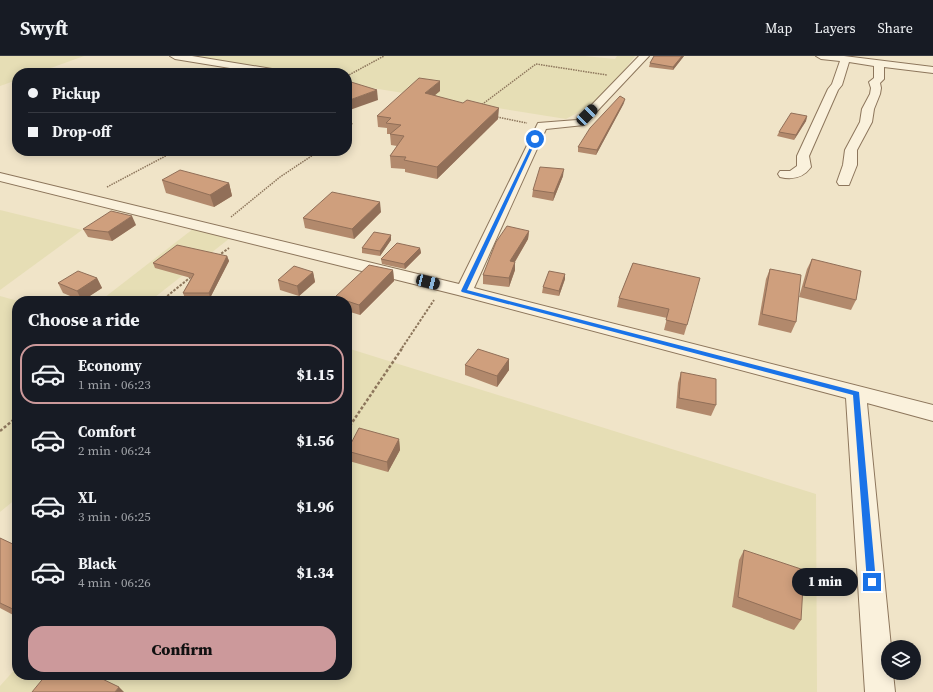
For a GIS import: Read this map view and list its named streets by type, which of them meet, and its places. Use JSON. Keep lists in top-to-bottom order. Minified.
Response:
{"page":{"header":"Swyft","nav":["Map","Layers","Share"],"banner":["Pickup","Drop-off"],"heading":"Choose a ride","list":[{"name":"Economy","note":"1 min · 06:23","value":"$1.15"},{"name":"Comfort","note":"2 min · 06:24","value":"$1.56"},{"name":"XL","note":"3 min · 06:25","value":"$1.96"},{"name":"Black","note":"4 min · 06:26","value":"$1.34"}],"bubble":"1 min","buttons":"Confirm"}}
